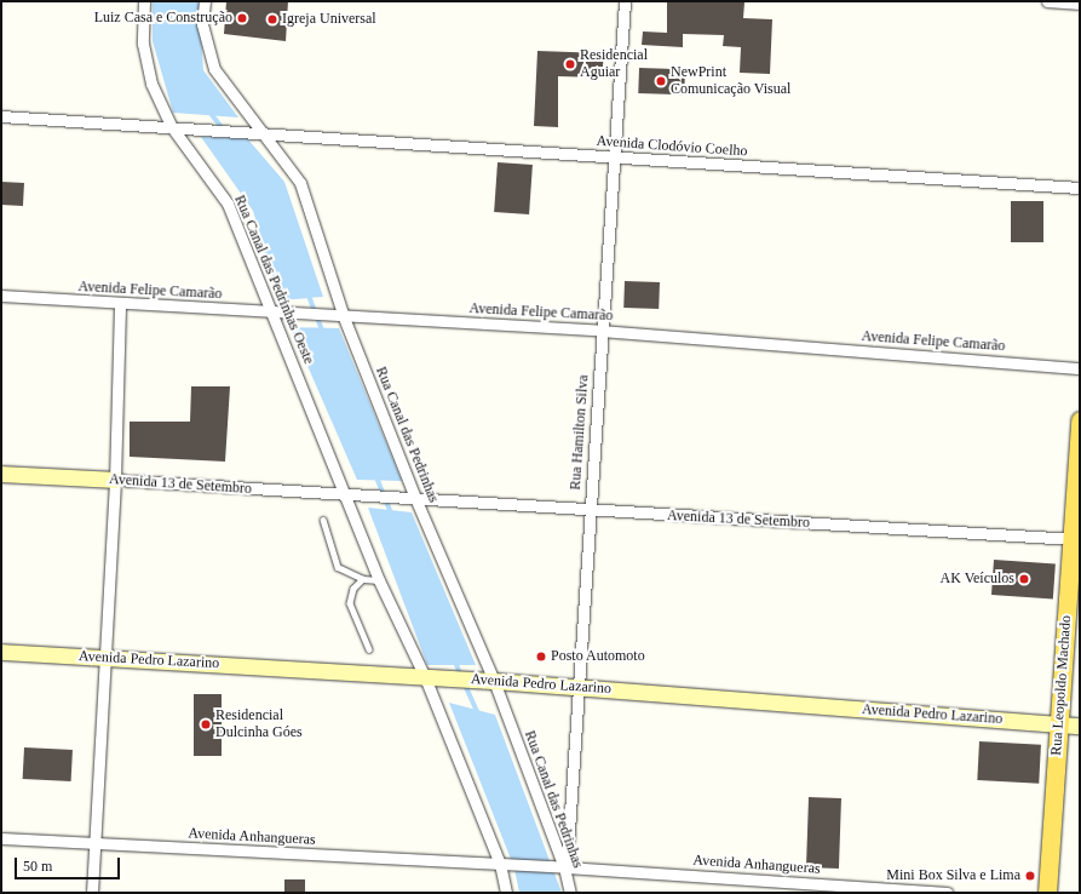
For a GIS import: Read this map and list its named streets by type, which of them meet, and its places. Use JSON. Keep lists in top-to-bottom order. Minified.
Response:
{"streets":{"main road":["Avenida 13 de Setembro","Avenida Pedro Lazarino","Rua Leopoldo Machado"],"street":["Avenida Clodóvio Coelho","Rua Canal das Pedrinhas Oeste","Avenida Felipe Camarão","Rua Hamilton Silva","Rua Canal das Pedrinhas","Avenida Anhangueras"]},"crossings":[["Avenida Clodóvio Coelho","Rua Canal das Pedrinhas Oeste"],["Avenida Clodóvio Coelho","Rua Hamilton Silva"],["Avenida Clodóvio Coelho","Rua Canal das Pedrinhas"],["Rua Canal das Pedrinhas Oeste","Avenida Felipe Camarão"],["Rua Canal das Pedrinhas Oeste","Avenida 13 de Setembro"],["Avenida Felipe Camarão","Rua Hamilton Silva"],["Avenida Felipe Camarão","Rua Canal das Pedrinhas"],["Rua Hamilton Silva","Rua Canal das Pedrinhas"],["Rua Hamilton Silva","Avenida 13 de Setembro"],["Rua Hamilton Silva","Avenida Pedro Lazarino"],["Rua Hamilton Silva","Avenida Anhangueras"],["Rua Canal das Pedrinhas","Avenida 13 de Setembro"],["Rua Canal das Pedrinhas","Avenida Pedro Lazarino"],["Rua Canal das Pedrinhas","Avenida Anhangueras"],["Avenida 13 de Setembro","Rua Leopoldo Machado"],["Avenida Pedro Lazarino","Rua Leopoldo Machado"]],"places":["Luiz Casa e Construção","Igreja Universal","Residencial Aguiar","NewPrint Comunicação Visual","AK Veículos","Posto Automoto","Residencial Dulcinha Góes","Mini Box Silva e Lima"],"scale_bar":"50 m"}
